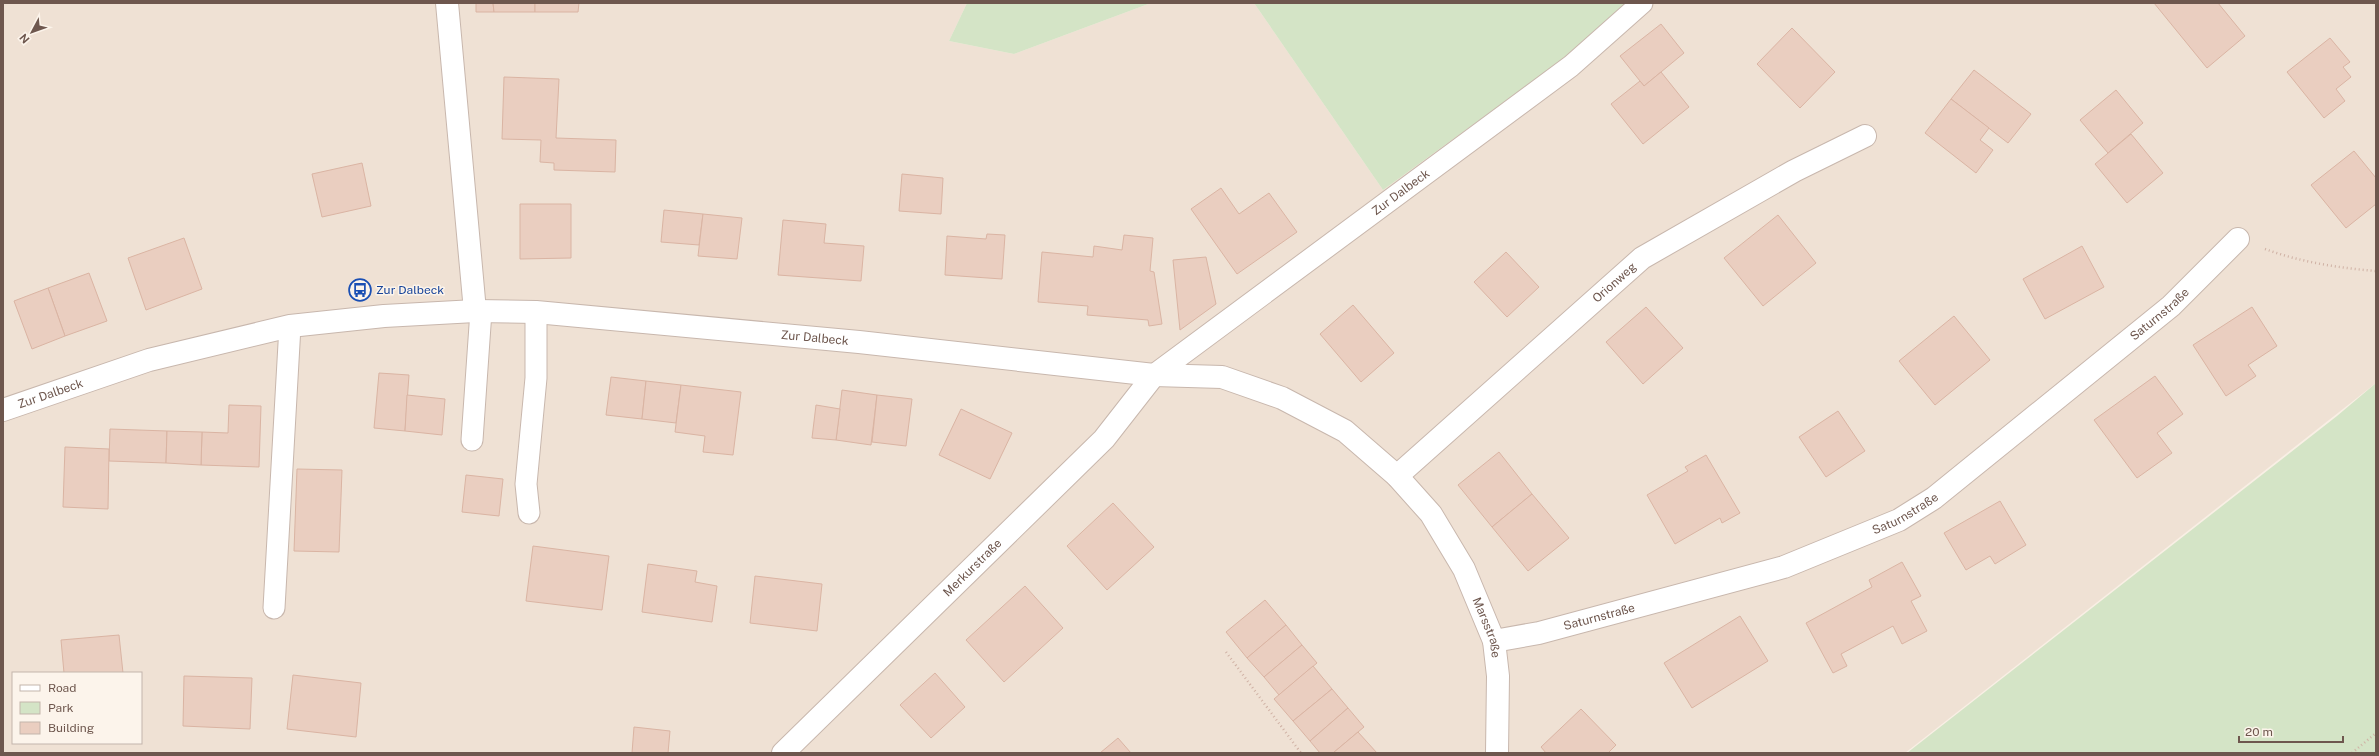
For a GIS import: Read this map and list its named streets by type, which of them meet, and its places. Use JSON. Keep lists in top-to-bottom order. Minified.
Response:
{"streets":{"street":["Zur Dalbeck","Orionweg","Saturnstraße","Merkurstraße","Marsstraße"]},"crossings":[["Zur Dalbeck","Orionweg"],["Zur Dalbeck","Merkurstraße"],["Zur Dalbeck","Marsstraße"],["Saturnstraße","Marsstraße"]],"places":{"bus stop":["Zur Dalbeck"]},"legend":["Road","Park","Building"],"scale_bar":"20 m","north":"bottom left"}
